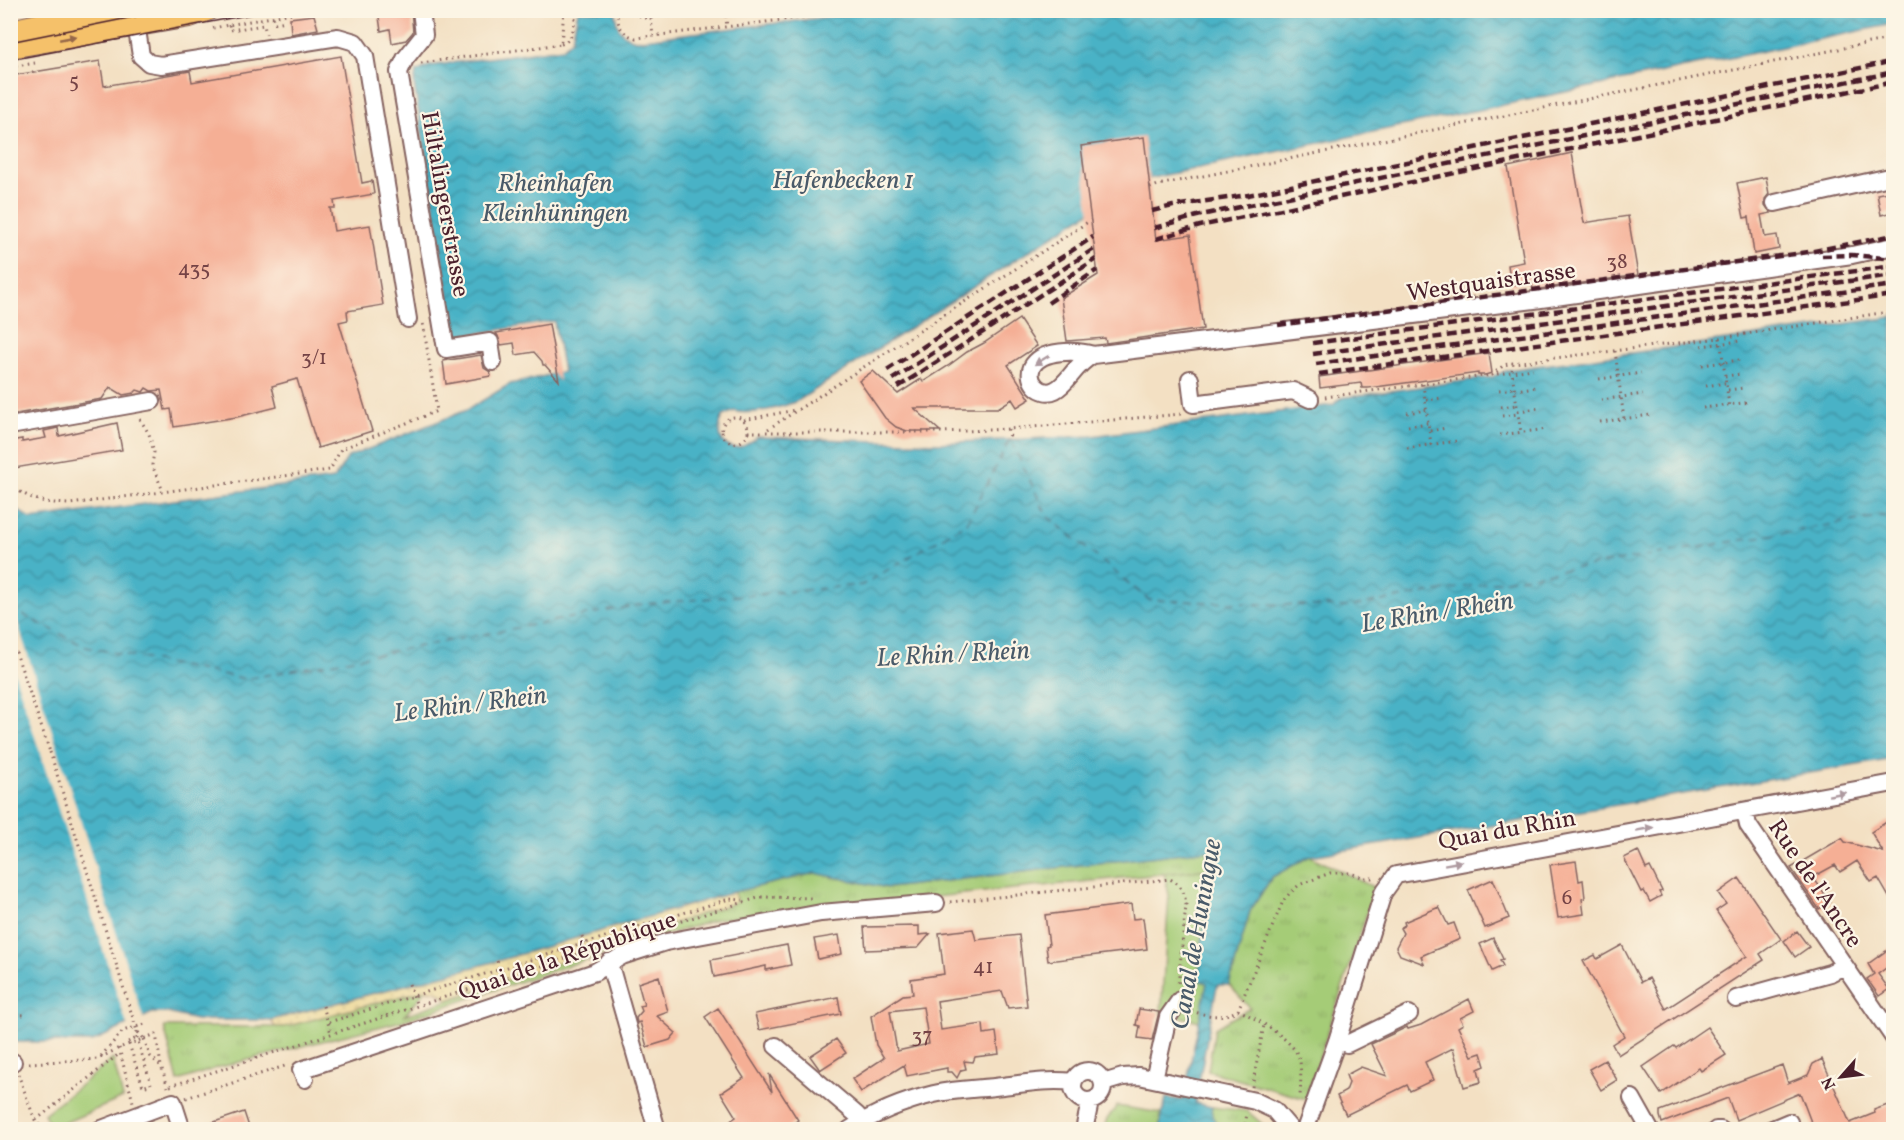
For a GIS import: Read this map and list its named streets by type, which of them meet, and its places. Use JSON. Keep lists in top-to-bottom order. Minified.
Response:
{"streets":{"street":["Hiltalingerstrasse","Westquaistrasse","Quai du Rhin","Rue de l'Ancre","Quai de la République"]},"crossings":[["Quai du Rhin","Rue de l'Ancre"]],"one_way":["Quai du Rhin"],"water":["Hafenbecken 1","Rheinhafen Kleinhüningen","Le Rhin / Rhein","Canal de Huningue"],"house_numbers":["5","38","435","3/1","6","41","37"],"north":"bottom left"}
